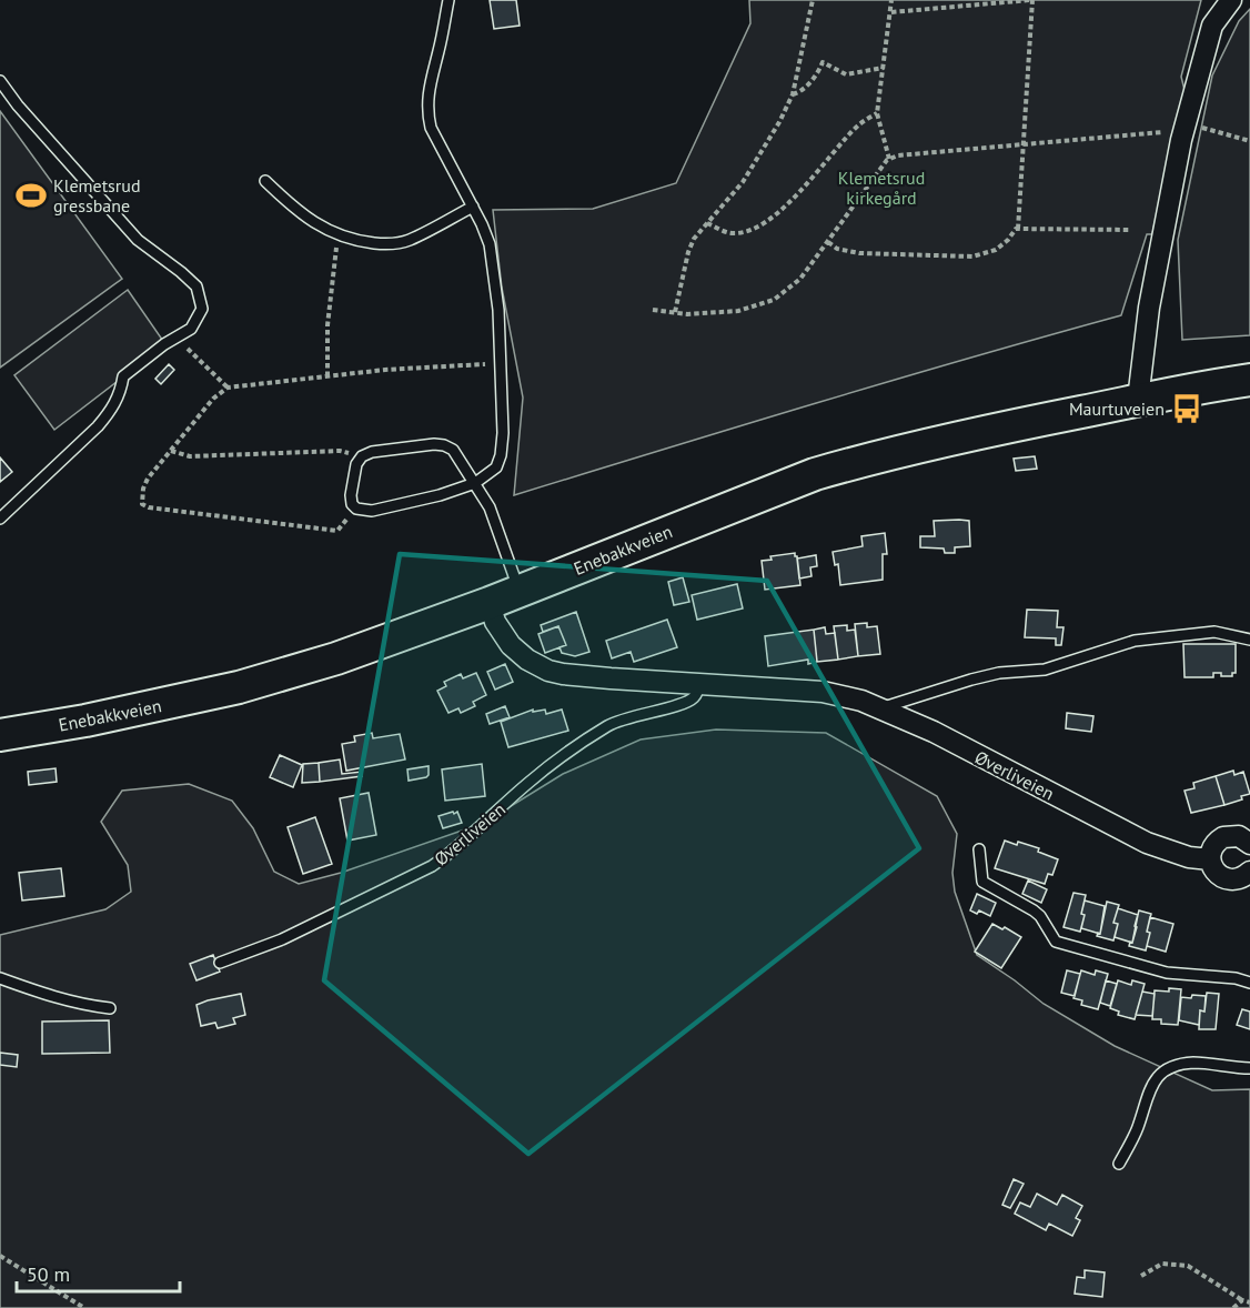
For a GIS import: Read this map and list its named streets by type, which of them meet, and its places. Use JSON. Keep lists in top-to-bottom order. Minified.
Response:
{"streets":{"main road":["Enebakkveien"],"street":["Øverliveien"]},"crossings":[["Enebakkveien","Øverliveien"]],"parks":["Klemetsrud kirkegård"],"places":{"sports":["Klemetsrud gressbane"],"bus stop":["Maurtuveien"]},"scale_bar":"50 m"}
